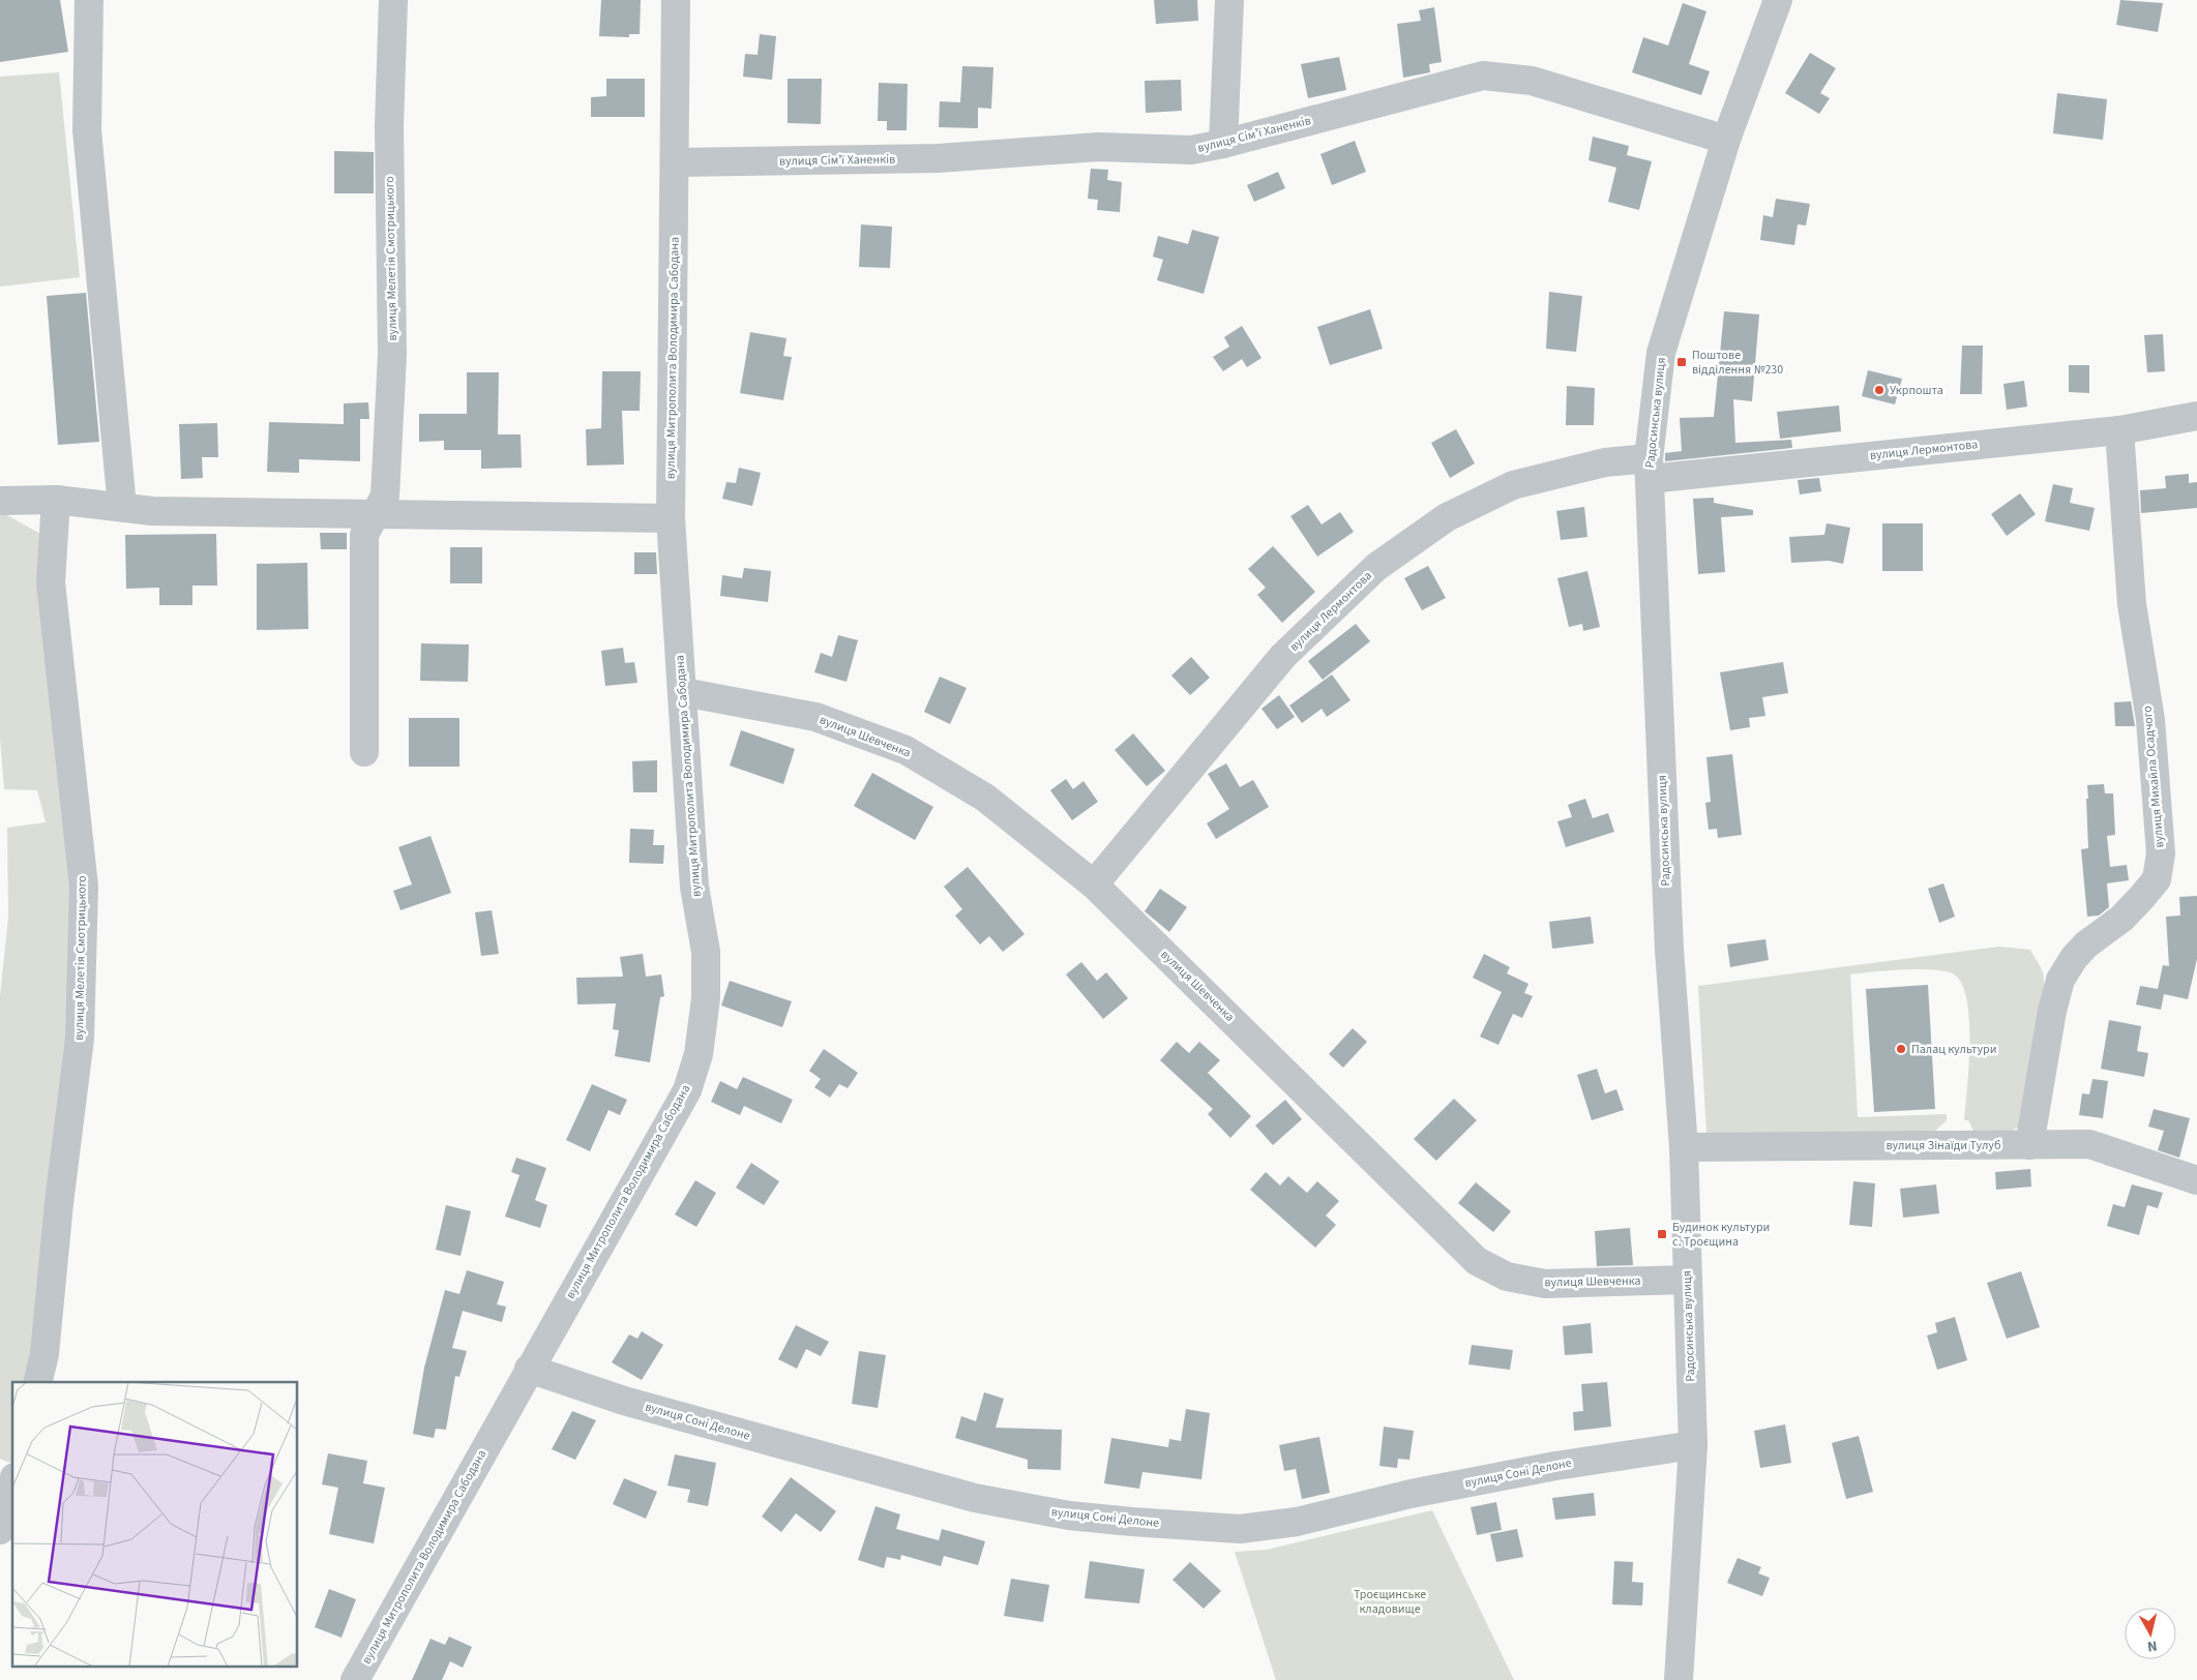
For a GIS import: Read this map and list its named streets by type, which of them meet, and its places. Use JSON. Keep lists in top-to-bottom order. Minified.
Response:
{"streets":{"street":["вулиця Сімʼї Ханенків","вулиця Мелетія Смотрицького","вулиця Митрополита Володимира Сабодана","Радосинська вулиця","вулиця Лермонтова","вулиця Шевченка","вулиця Михайла Осадчого","вулиця Зінаїди Тулуб","вулиця Соні Делоне"]},"crossings":[["вулиця Сімʼї Ханенків","вулиця Митрополита Володимира Сабодана"],["вулиця Сімʼї Ханенків","Радосинська вулиця"],["вулиця Митрополита Володимира Сабодана","вулиця Шевченка"],["вулиця Митрополита Володимира Сабодана","вулиця Соні Делоне"],["Радосинська вулиця","вулиця Лермонтова"],["Радосинська вулиця","вулиця Шевченка"],["Радосинська вулиця","вулиця Зінаїди Тулуб"],["Радосинська вулиця","вулиця Соні Делоне"],["вулиця Лермонтова","вулиця Шевченка"],["вулиця Лермонтова","вулиця Михайла Осадчого"],["вулиця Михайла Осадчого","вулиця Зінаїди Тулуб"]],"parks":["Троєщинське кладовище"],"places":{"transit":["Поштове відділення №230","Будинок культури с. Троєщина"],"other":["Укрпошта","Палац культури"]},"north":"bottom"}
